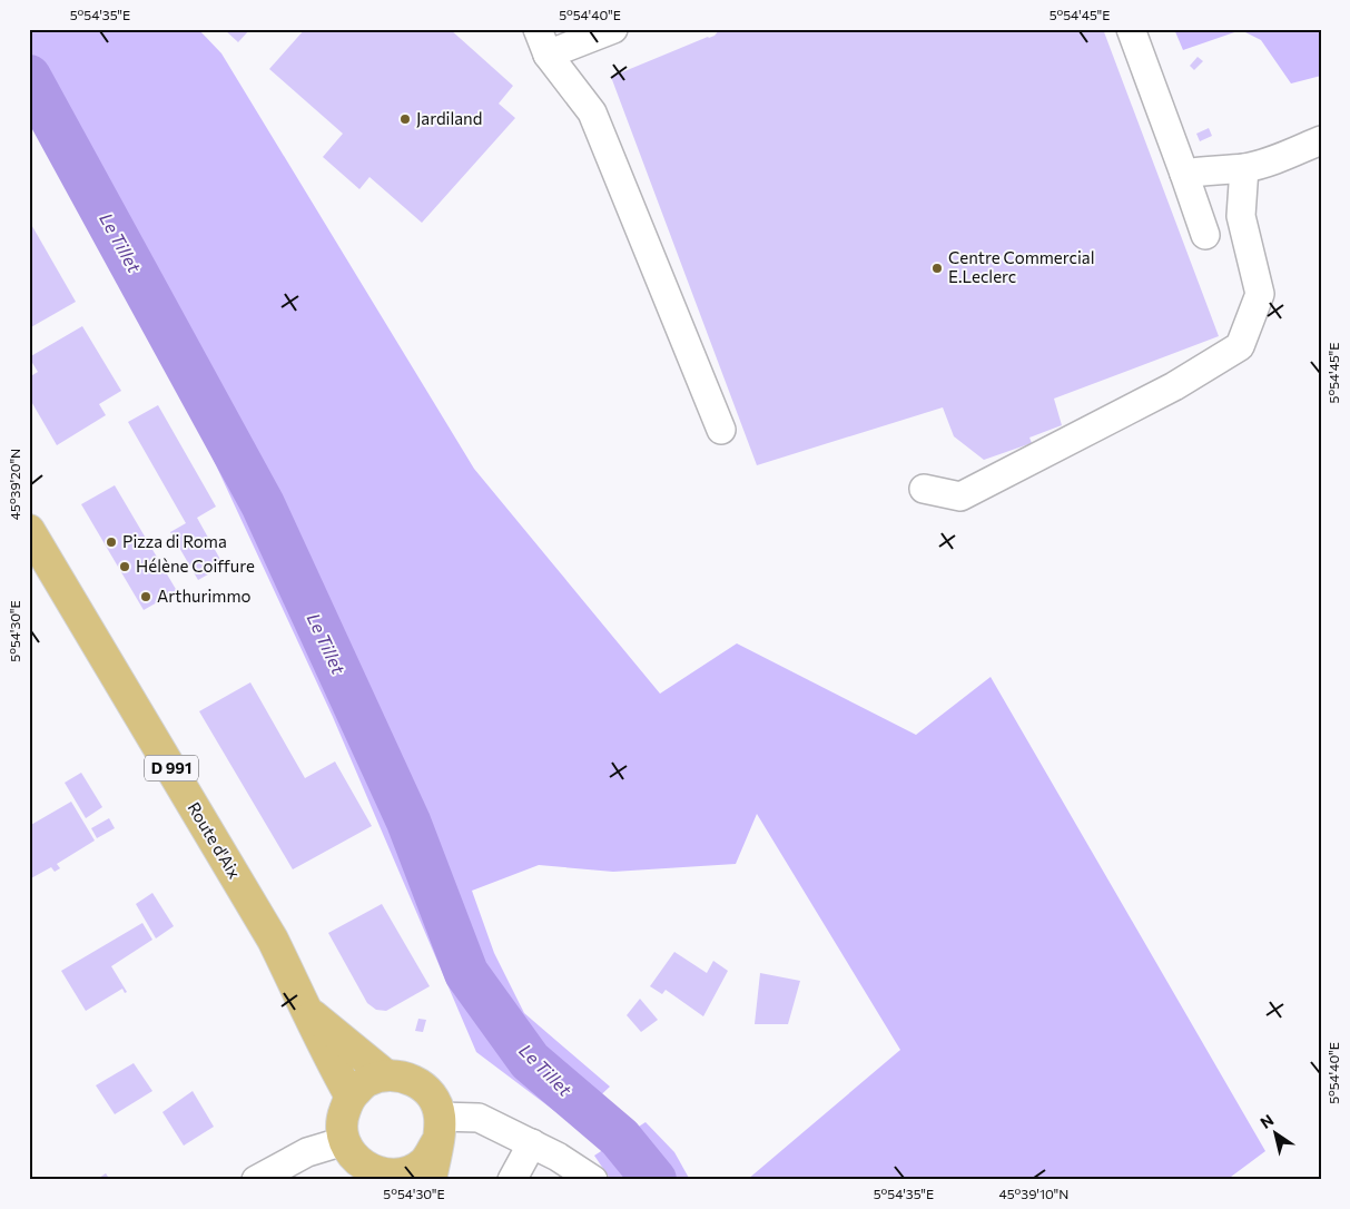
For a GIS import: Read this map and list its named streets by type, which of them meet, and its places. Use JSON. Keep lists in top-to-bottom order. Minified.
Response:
{"streets":{"main road":["D 991","Route d'Aix"]},"water":["Le Tillet"],"places":["Jardiland","Centre Commercial E.Leclerc","Pizza di Roma","Hélène Coiffure","Arthurimmo"],"north":"top left","coordinates":["5°54'35\"E","5°54'40\"E","5°54'45\"E","45°39'20\"N","5°54'30\"E","45°39'10\"N"]}
